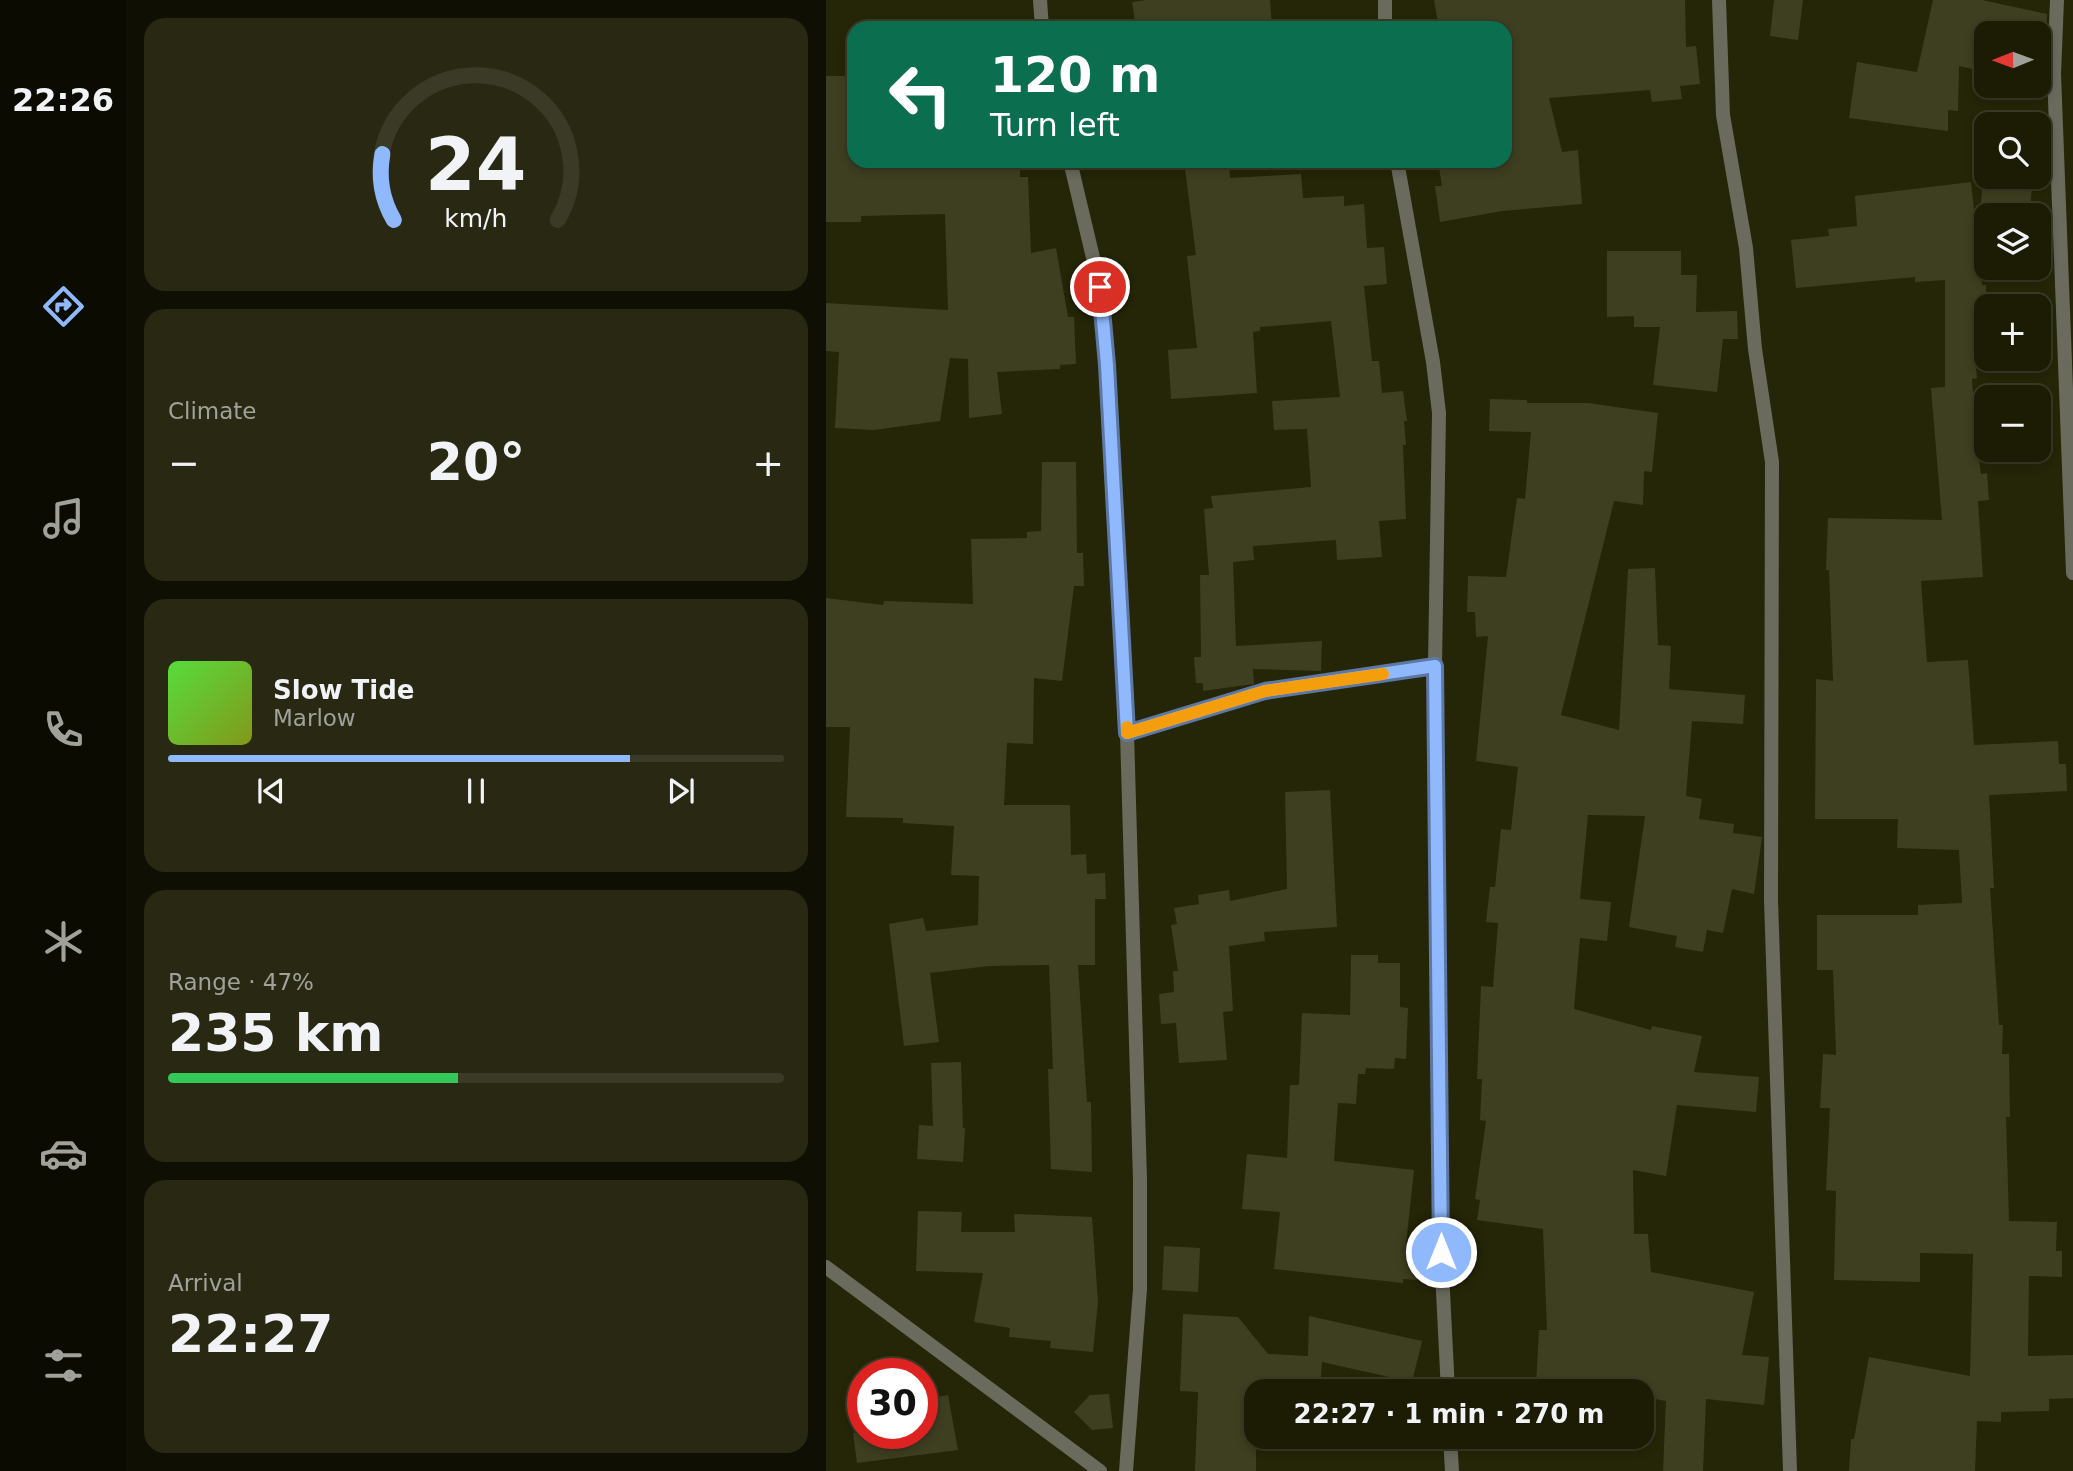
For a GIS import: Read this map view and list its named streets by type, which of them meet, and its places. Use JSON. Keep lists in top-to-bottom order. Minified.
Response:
{"north":"left","page":{"tabs":"22:26","map_buttons":["+","−"],"turn":["120 m","Turn left"],"tile":["Climate",["Range · 47%","235 km"],["Arrival","22:27"]],"heat":["−","20°","+"],"song":["Slow Tide","Marlow"],"limit":"30","trip":"22:27 · 1 min · 270 m","gauge":["24","km/h"]}}
